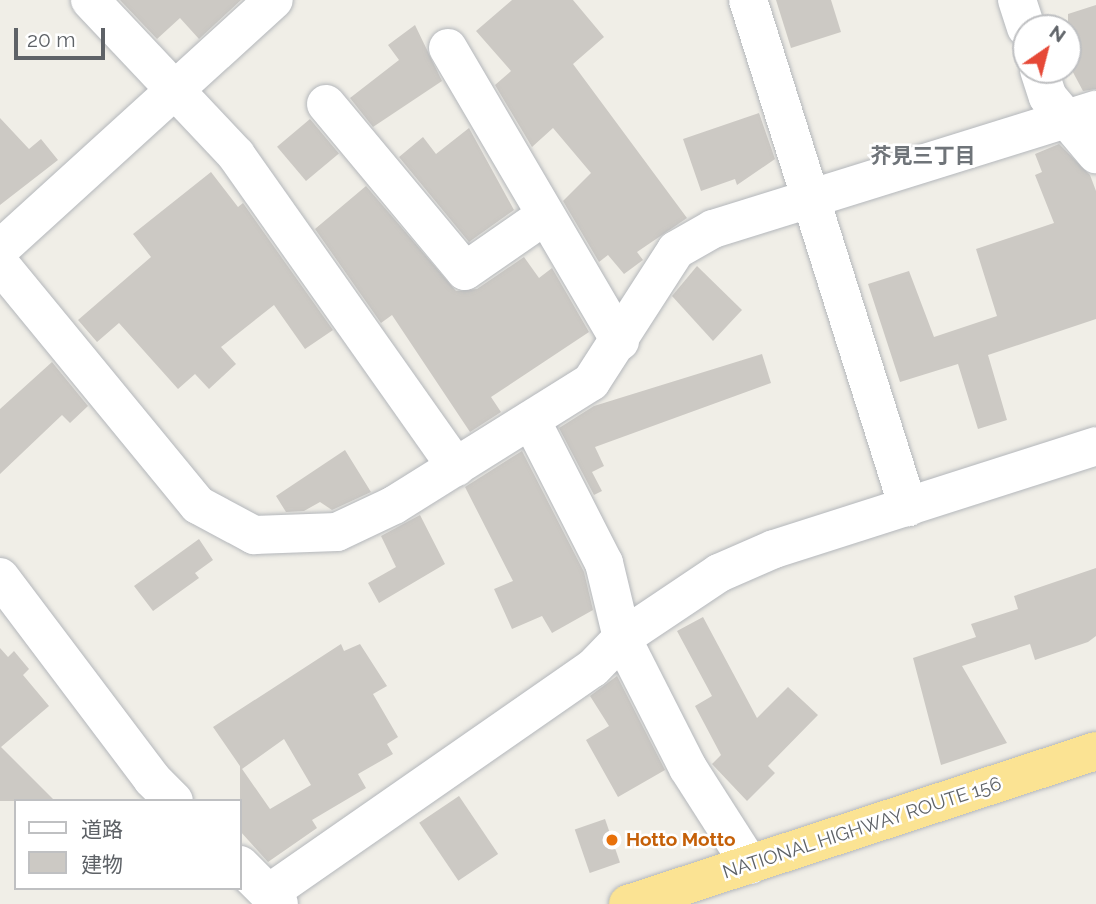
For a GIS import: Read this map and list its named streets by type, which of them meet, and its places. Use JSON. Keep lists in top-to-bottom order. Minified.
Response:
{"streets":{"highway":["NATIONAL HIGHWAY ROUTE 156"]},"districts":["芥見三丁目"],"places":["Hotto Motto"],"legend":["道路","建物"],"scale_bar":"20 m","north":"top right"}
